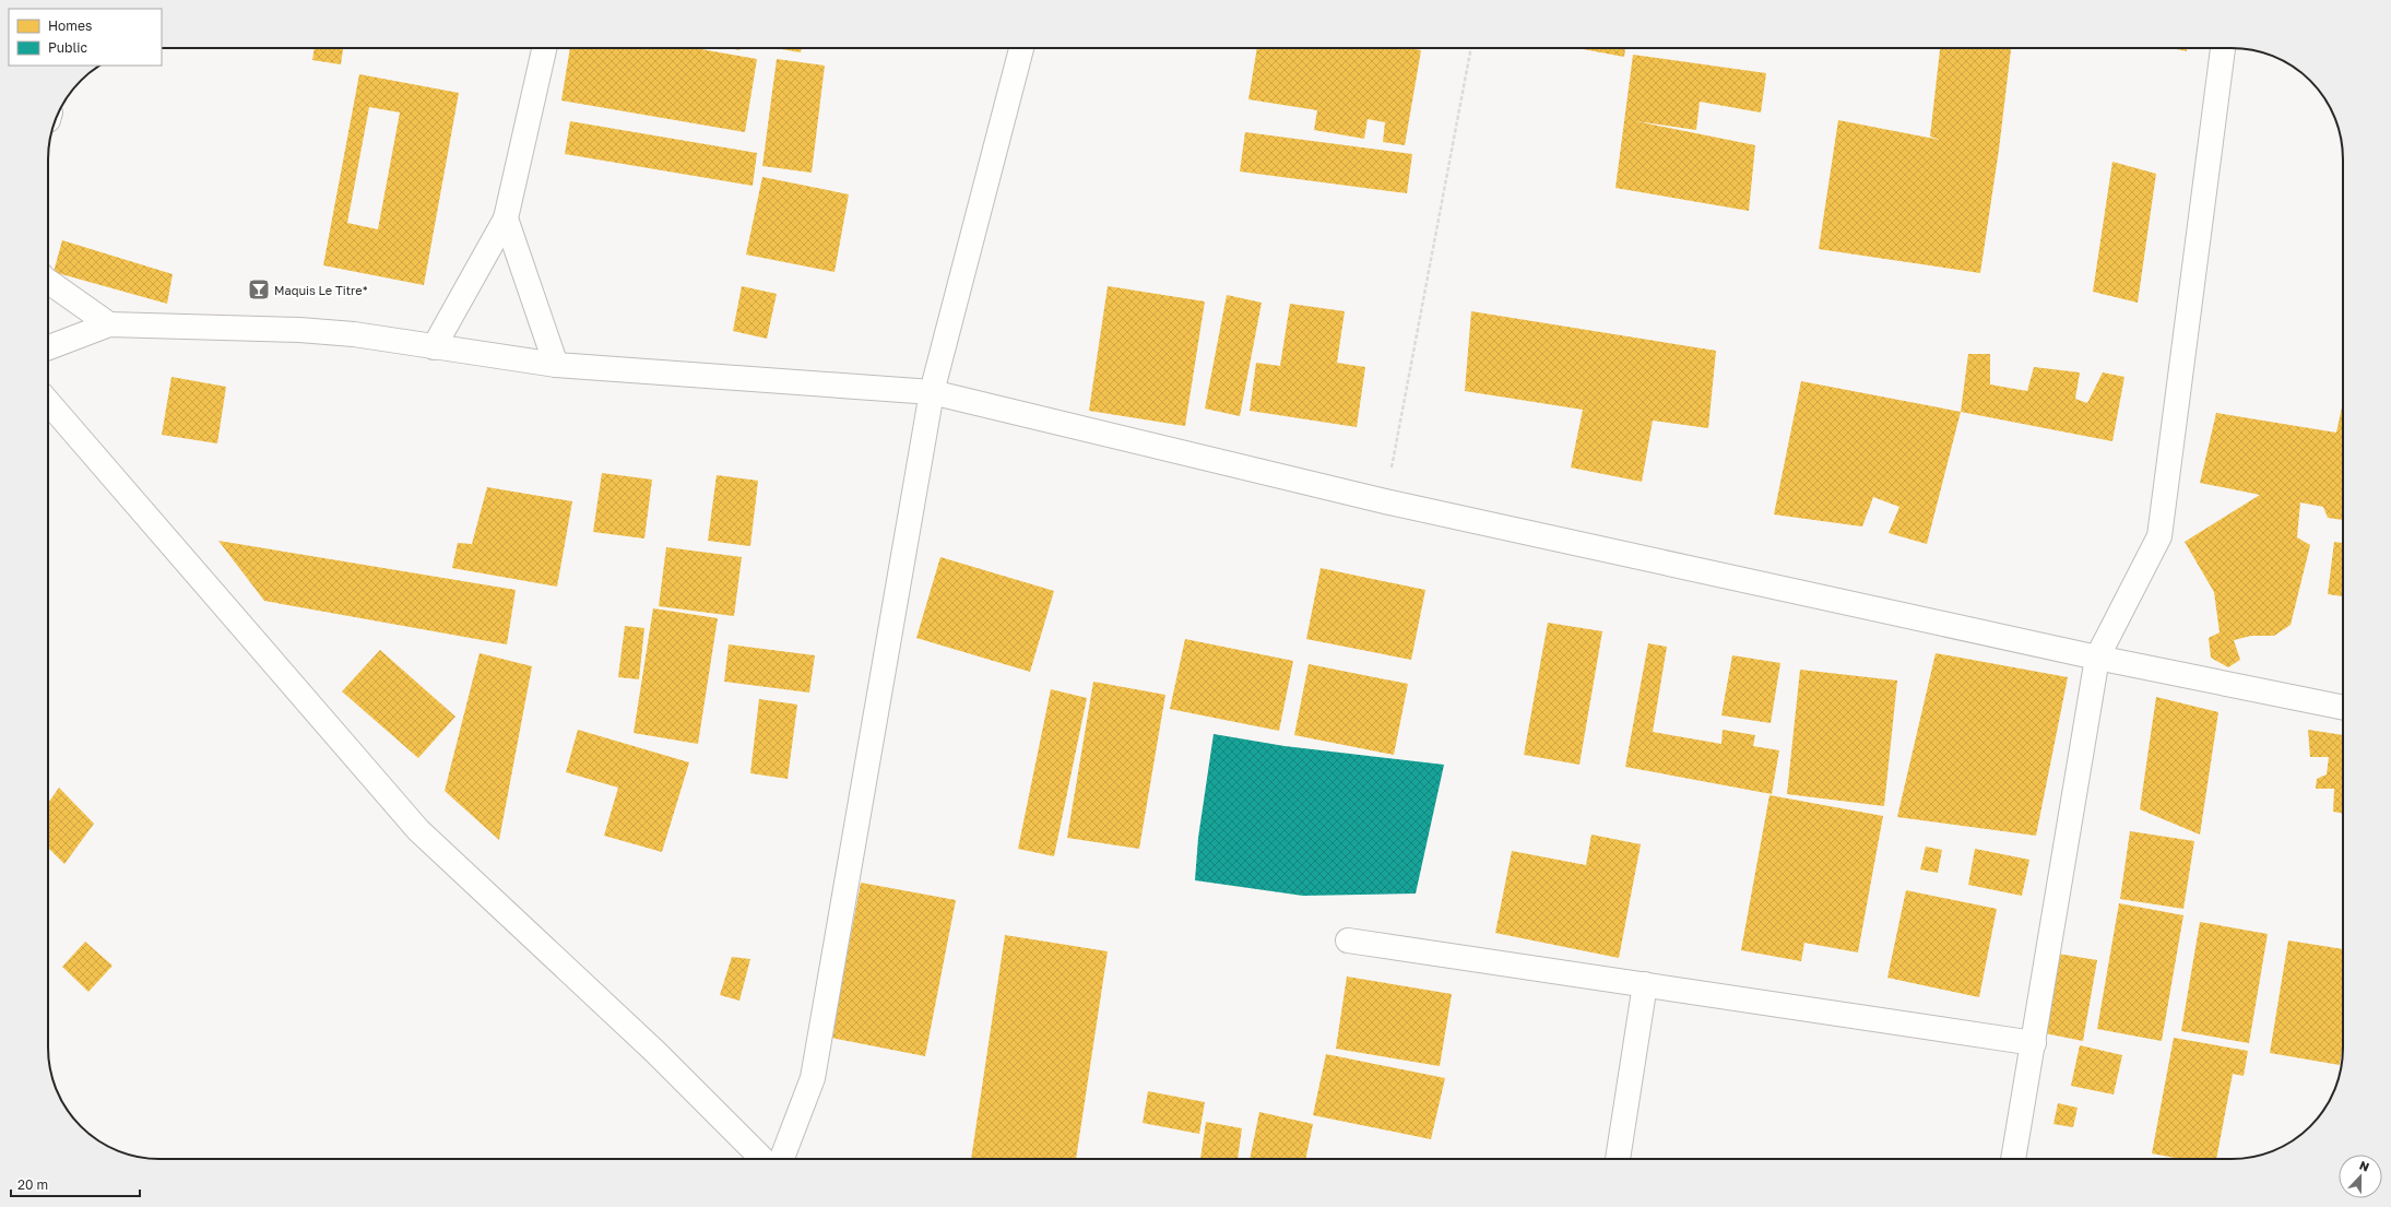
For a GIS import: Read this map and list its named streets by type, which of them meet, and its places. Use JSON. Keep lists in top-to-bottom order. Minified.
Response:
{"places":{"bar":["Maquis Le Titre*"]},"legend":["Homes","Public"],"scale_bar":"20 m","north":"top"}
